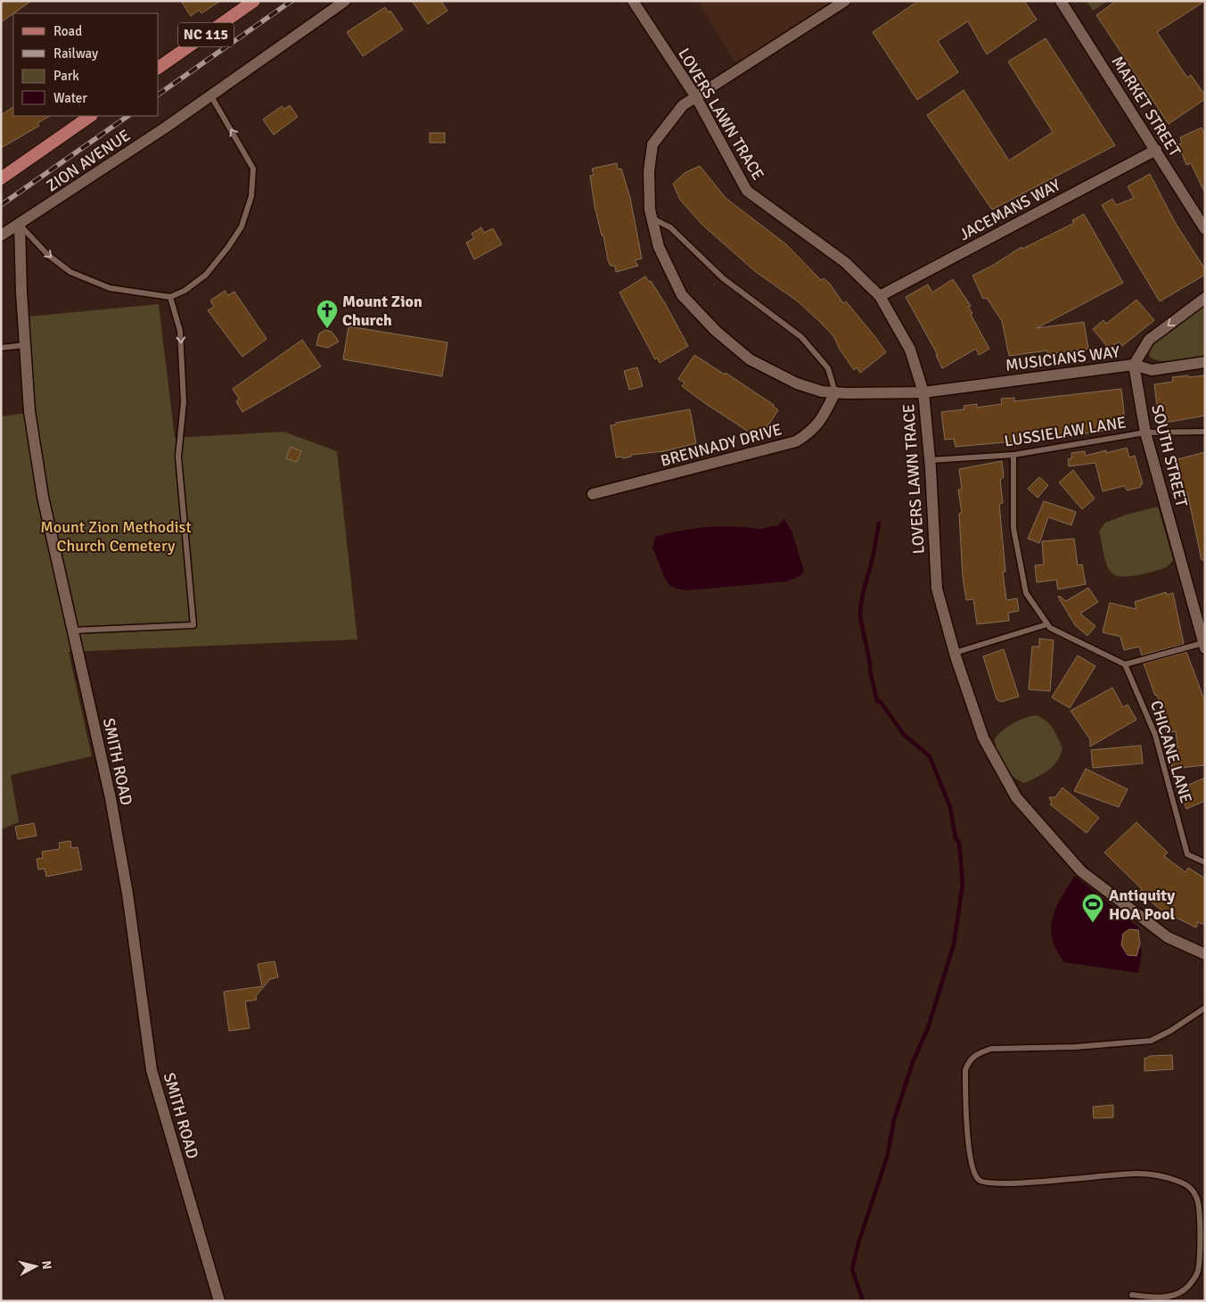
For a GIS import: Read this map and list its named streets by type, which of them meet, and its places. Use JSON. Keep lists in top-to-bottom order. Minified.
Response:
{"streets":{"main road":["NC 115"],"street":["MARKET STREET","LOVERS LAWN TRACE","ZION AVENUE","JACEMANS WAY","MUSICIANS WAY","BRENNADY DRIVE","SOUTH STREET","SMITH ROAD"],"lane":["LUSSIELAW LANE","CHICANE LANE"]},"crossings":[["MARKET STREET","JACEMANS WAY"],["LOVERS LAWN TRACE","JACEMANS WAY"],["LOVERS LAWN TRACE","MUSICIANS WAY"],["LOVERS LAWN TRACE","LUSSIELAW LANE"],["ZION AVENUE","SMITH ROAD"],["MUSICIANS WAY","BRENNADY DRIVE"],["MUSICIANS WAY","SOUTH STREET"],["LUSSIELAW LANE","SOUTH STREET"]],"parks":["Mount Zion Methodist Church Cemetery"],"places":{"church":["Mount Zion Church"],"sports":["Antiquity HOA Pool"]},"legend":["Road","Railway","Park","Water"],"north":"right"}
